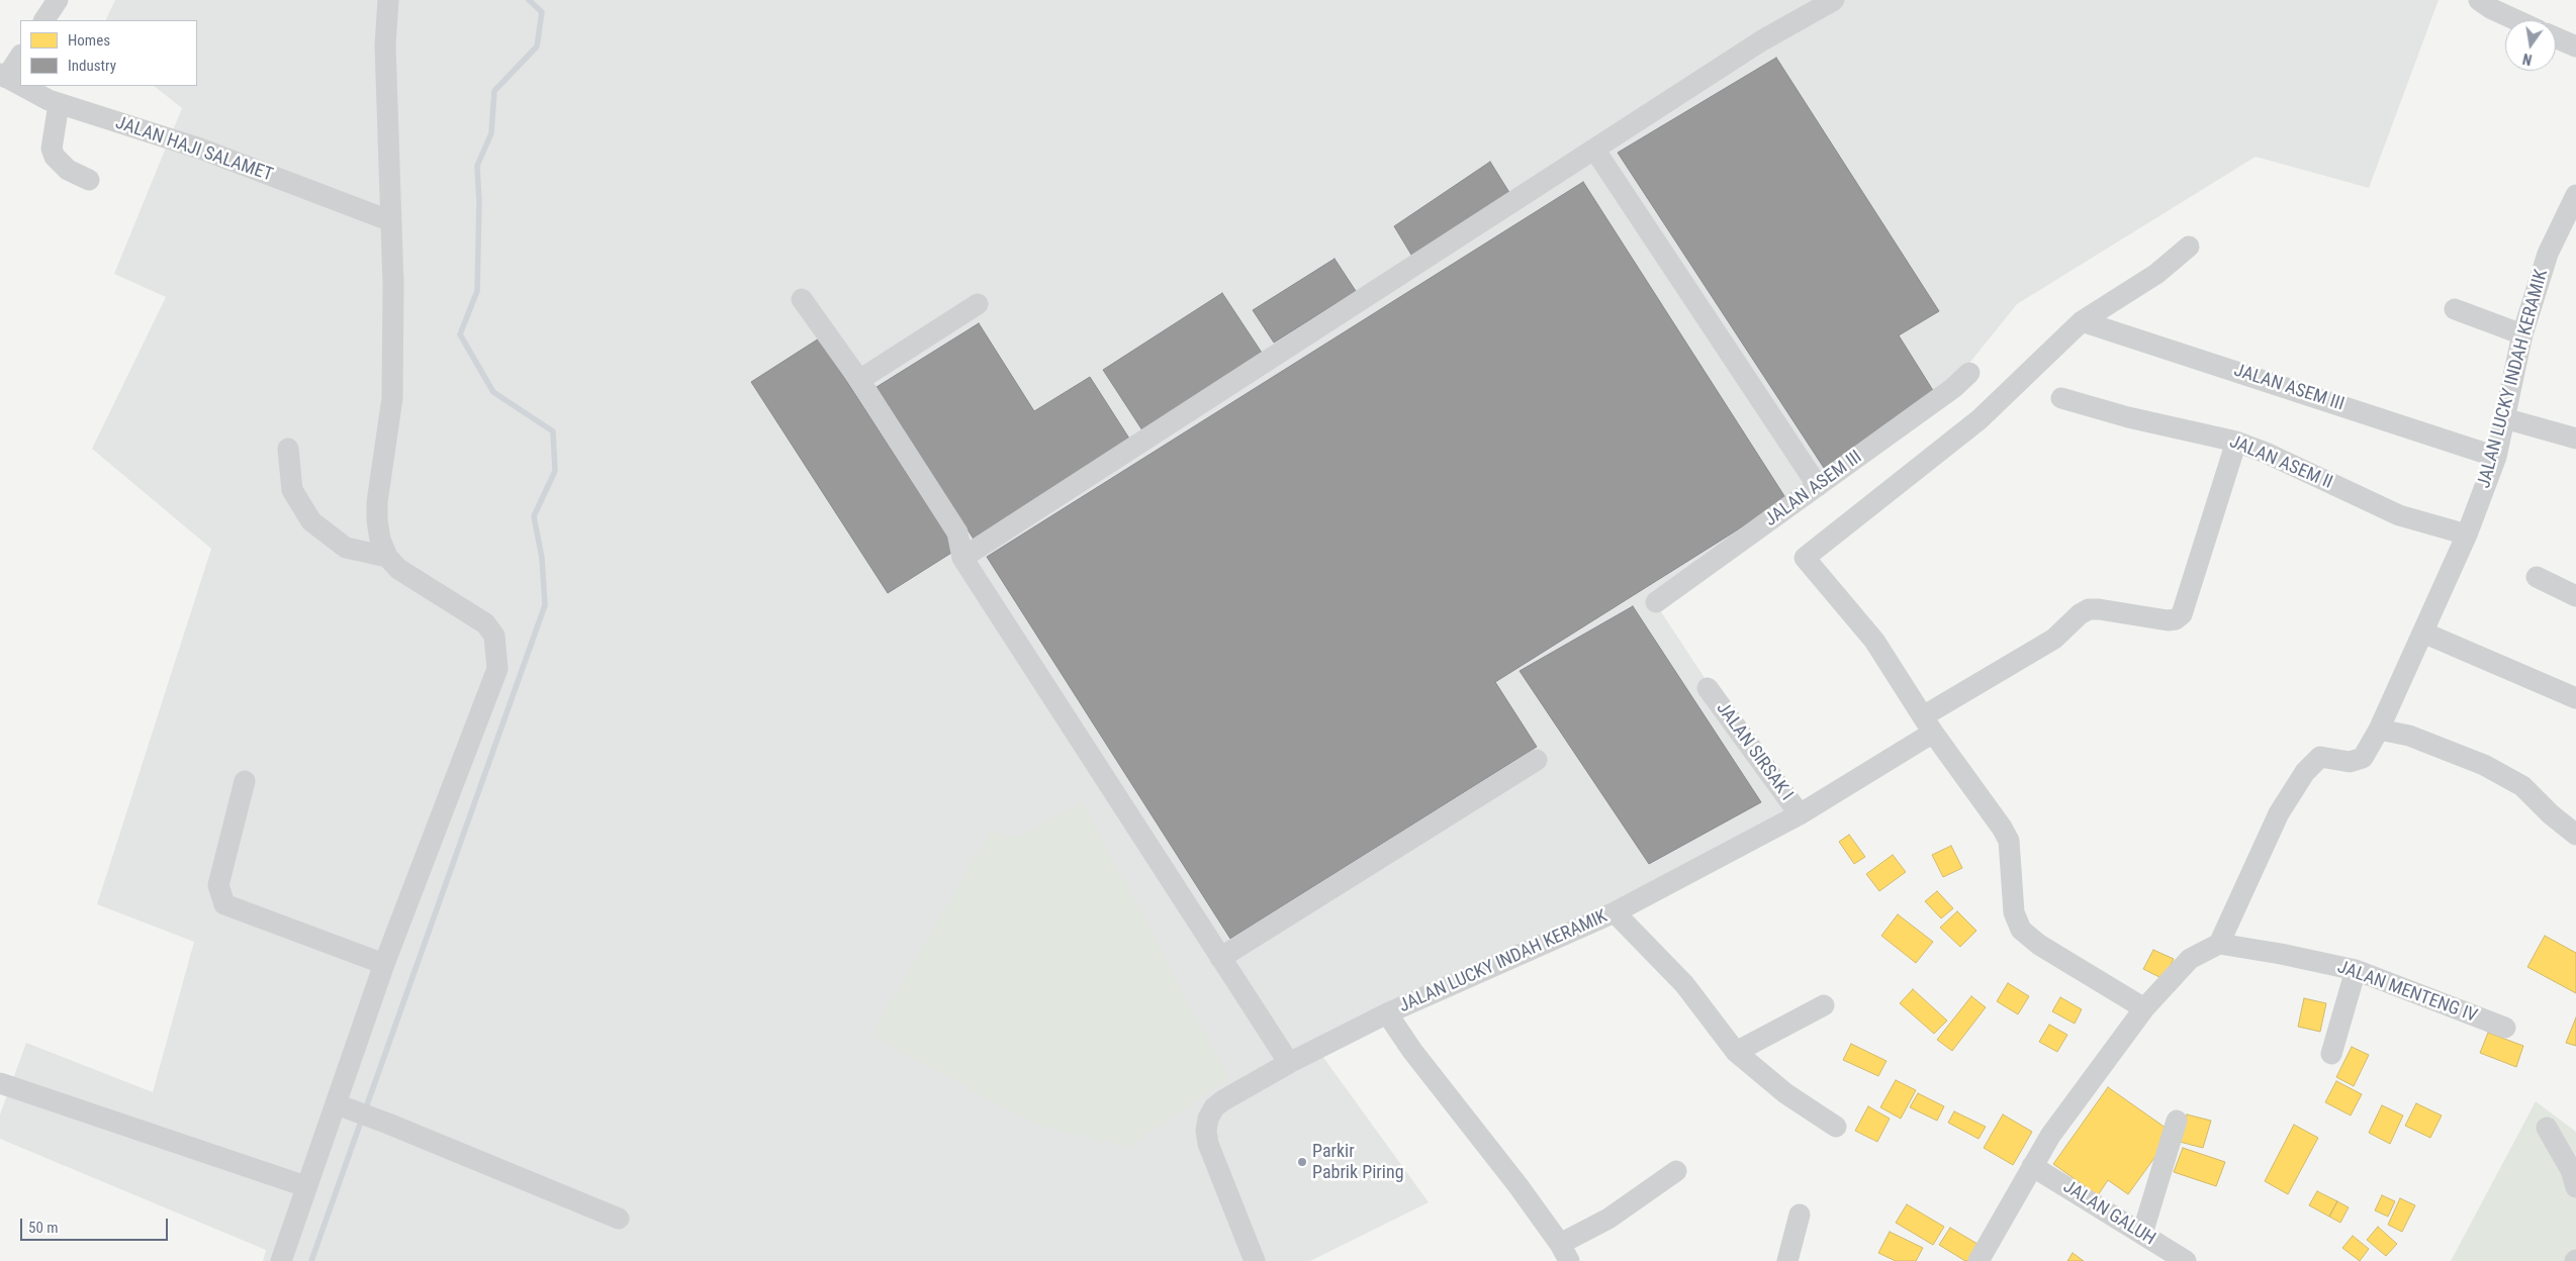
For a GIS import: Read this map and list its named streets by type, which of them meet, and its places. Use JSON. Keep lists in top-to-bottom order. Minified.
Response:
{"streets":{"street":["JALAN HAJI SALAMET","JALAN LUCKY INDAH KERAMIK","JALAN ASEM III","JALAN ASEM II","JALAN SIRSAK I","JALAN MENTENG IV","JALAN GALUH"]},"crossings":[["JALAN LUCKY INDAH KERAMIK","JALAN ASEM III"],["JALAN LUCKY INDAH KERAMIK","JALAN ASEM II"],["JALAN LUCKY INDAH KERAMIK","JALAN SIRSAK I"],["JALAN LUCKY INDAH KERAMIK","JALAN MENTENG IV"]],"places":["Parkir Pabrik Piring"],"legend":["Homes","Industry"],"scale_bar":"50 m","north":"bottom"}
